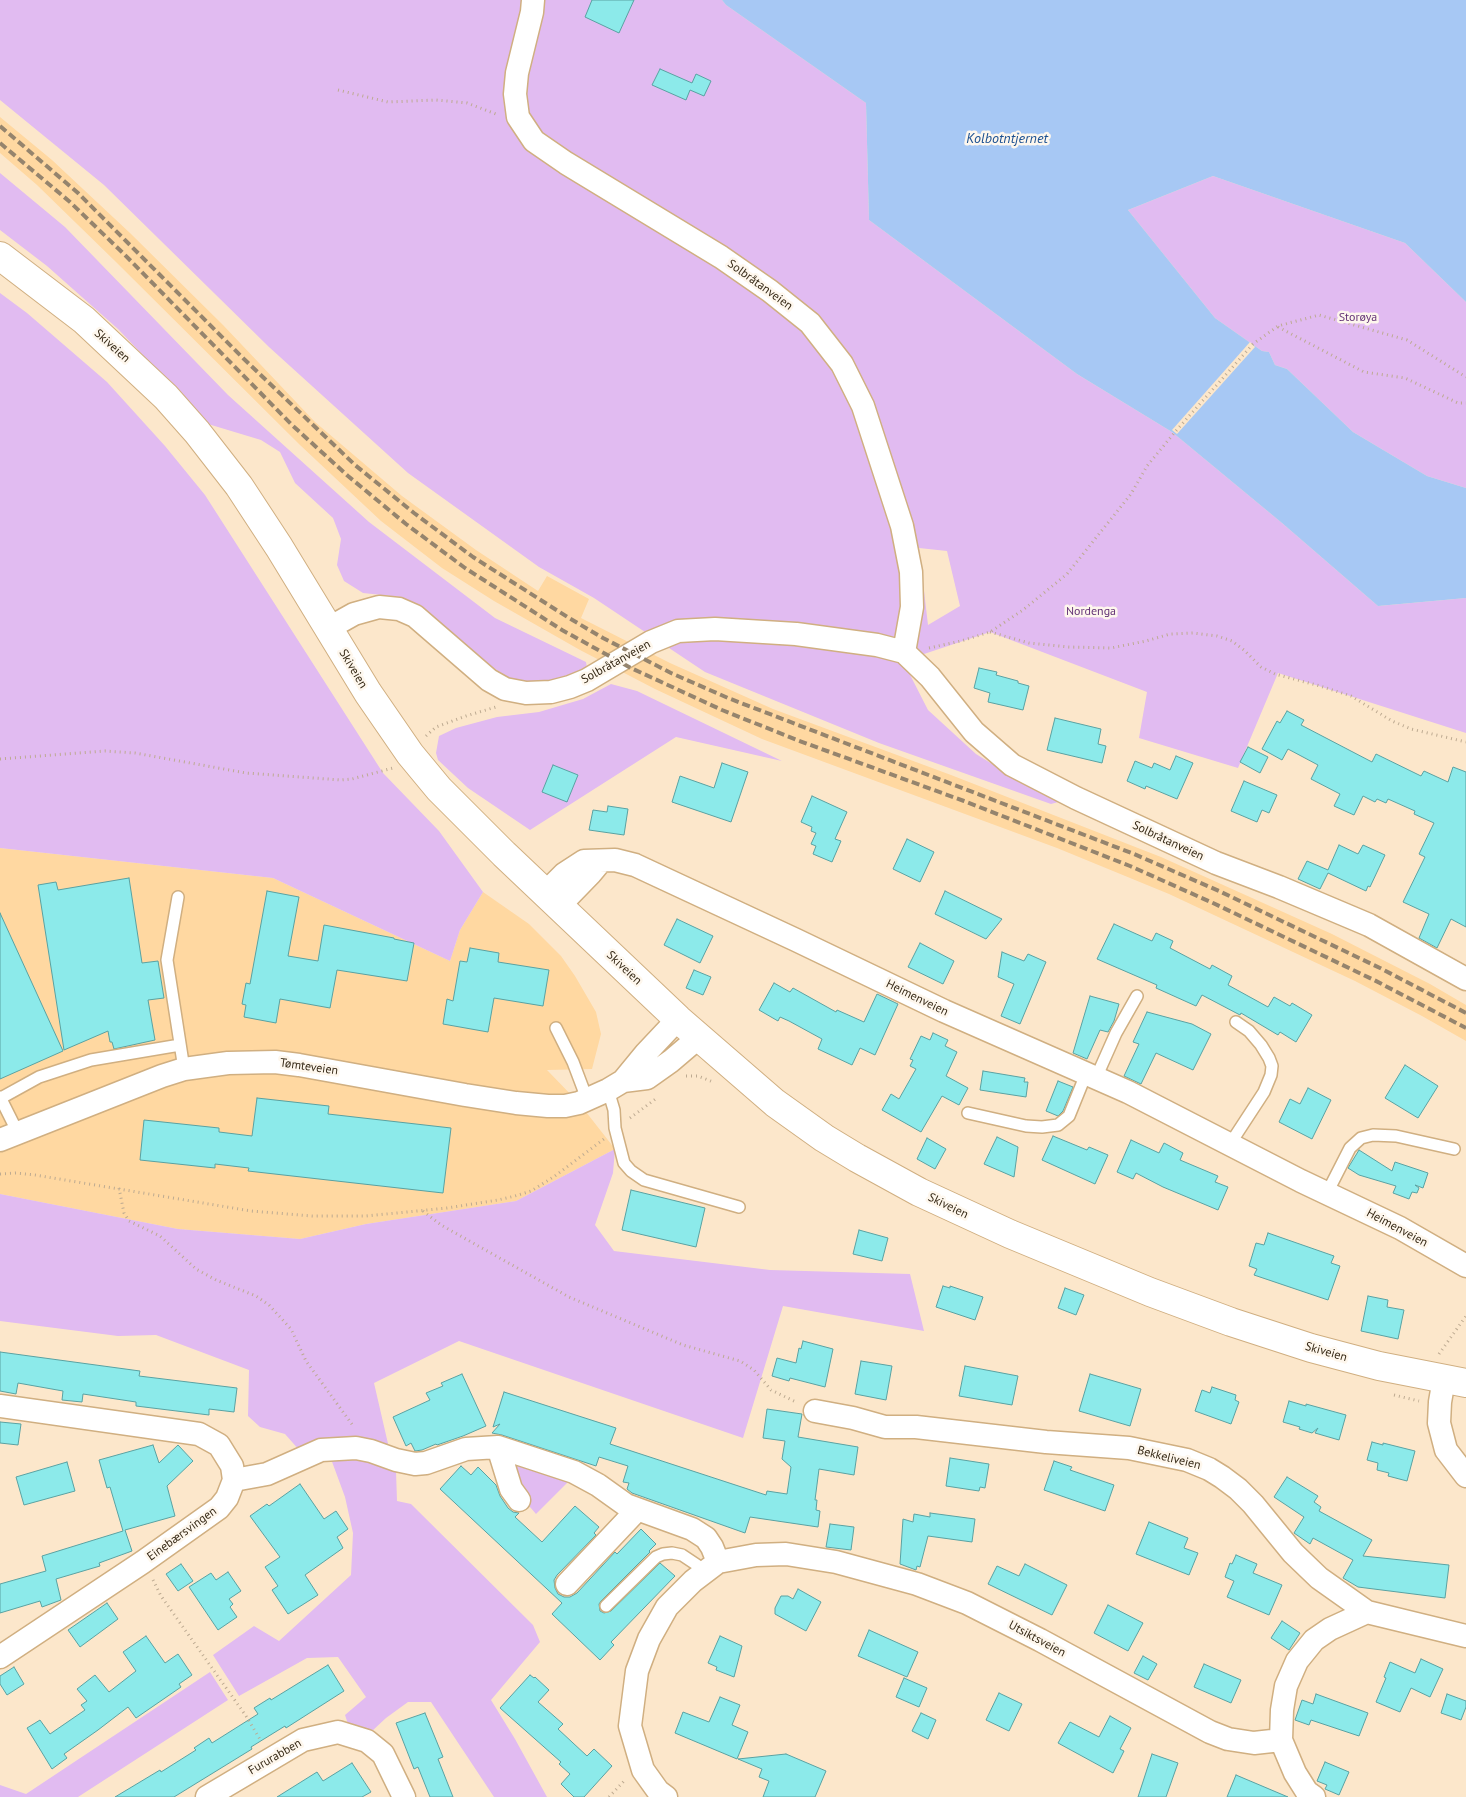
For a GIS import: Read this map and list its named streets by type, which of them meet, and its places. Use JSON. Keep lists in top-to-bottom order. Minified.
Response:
{"streets":{"main road":["Skiveien"],"street":["Solbråtanveien","Heimenveien","Tømteveien","Bekkeliveien","Einebærsvingen","Utsiktsveien","Fururabben"]},"crossings":[["Solbråtanveien","Skiveien"],["Skiveien","Heimenveien"],["Skiveien","Tømteveien"]],"water":["Kolbotntjernet"],"parks":["Storøya","Nordenga"]}
